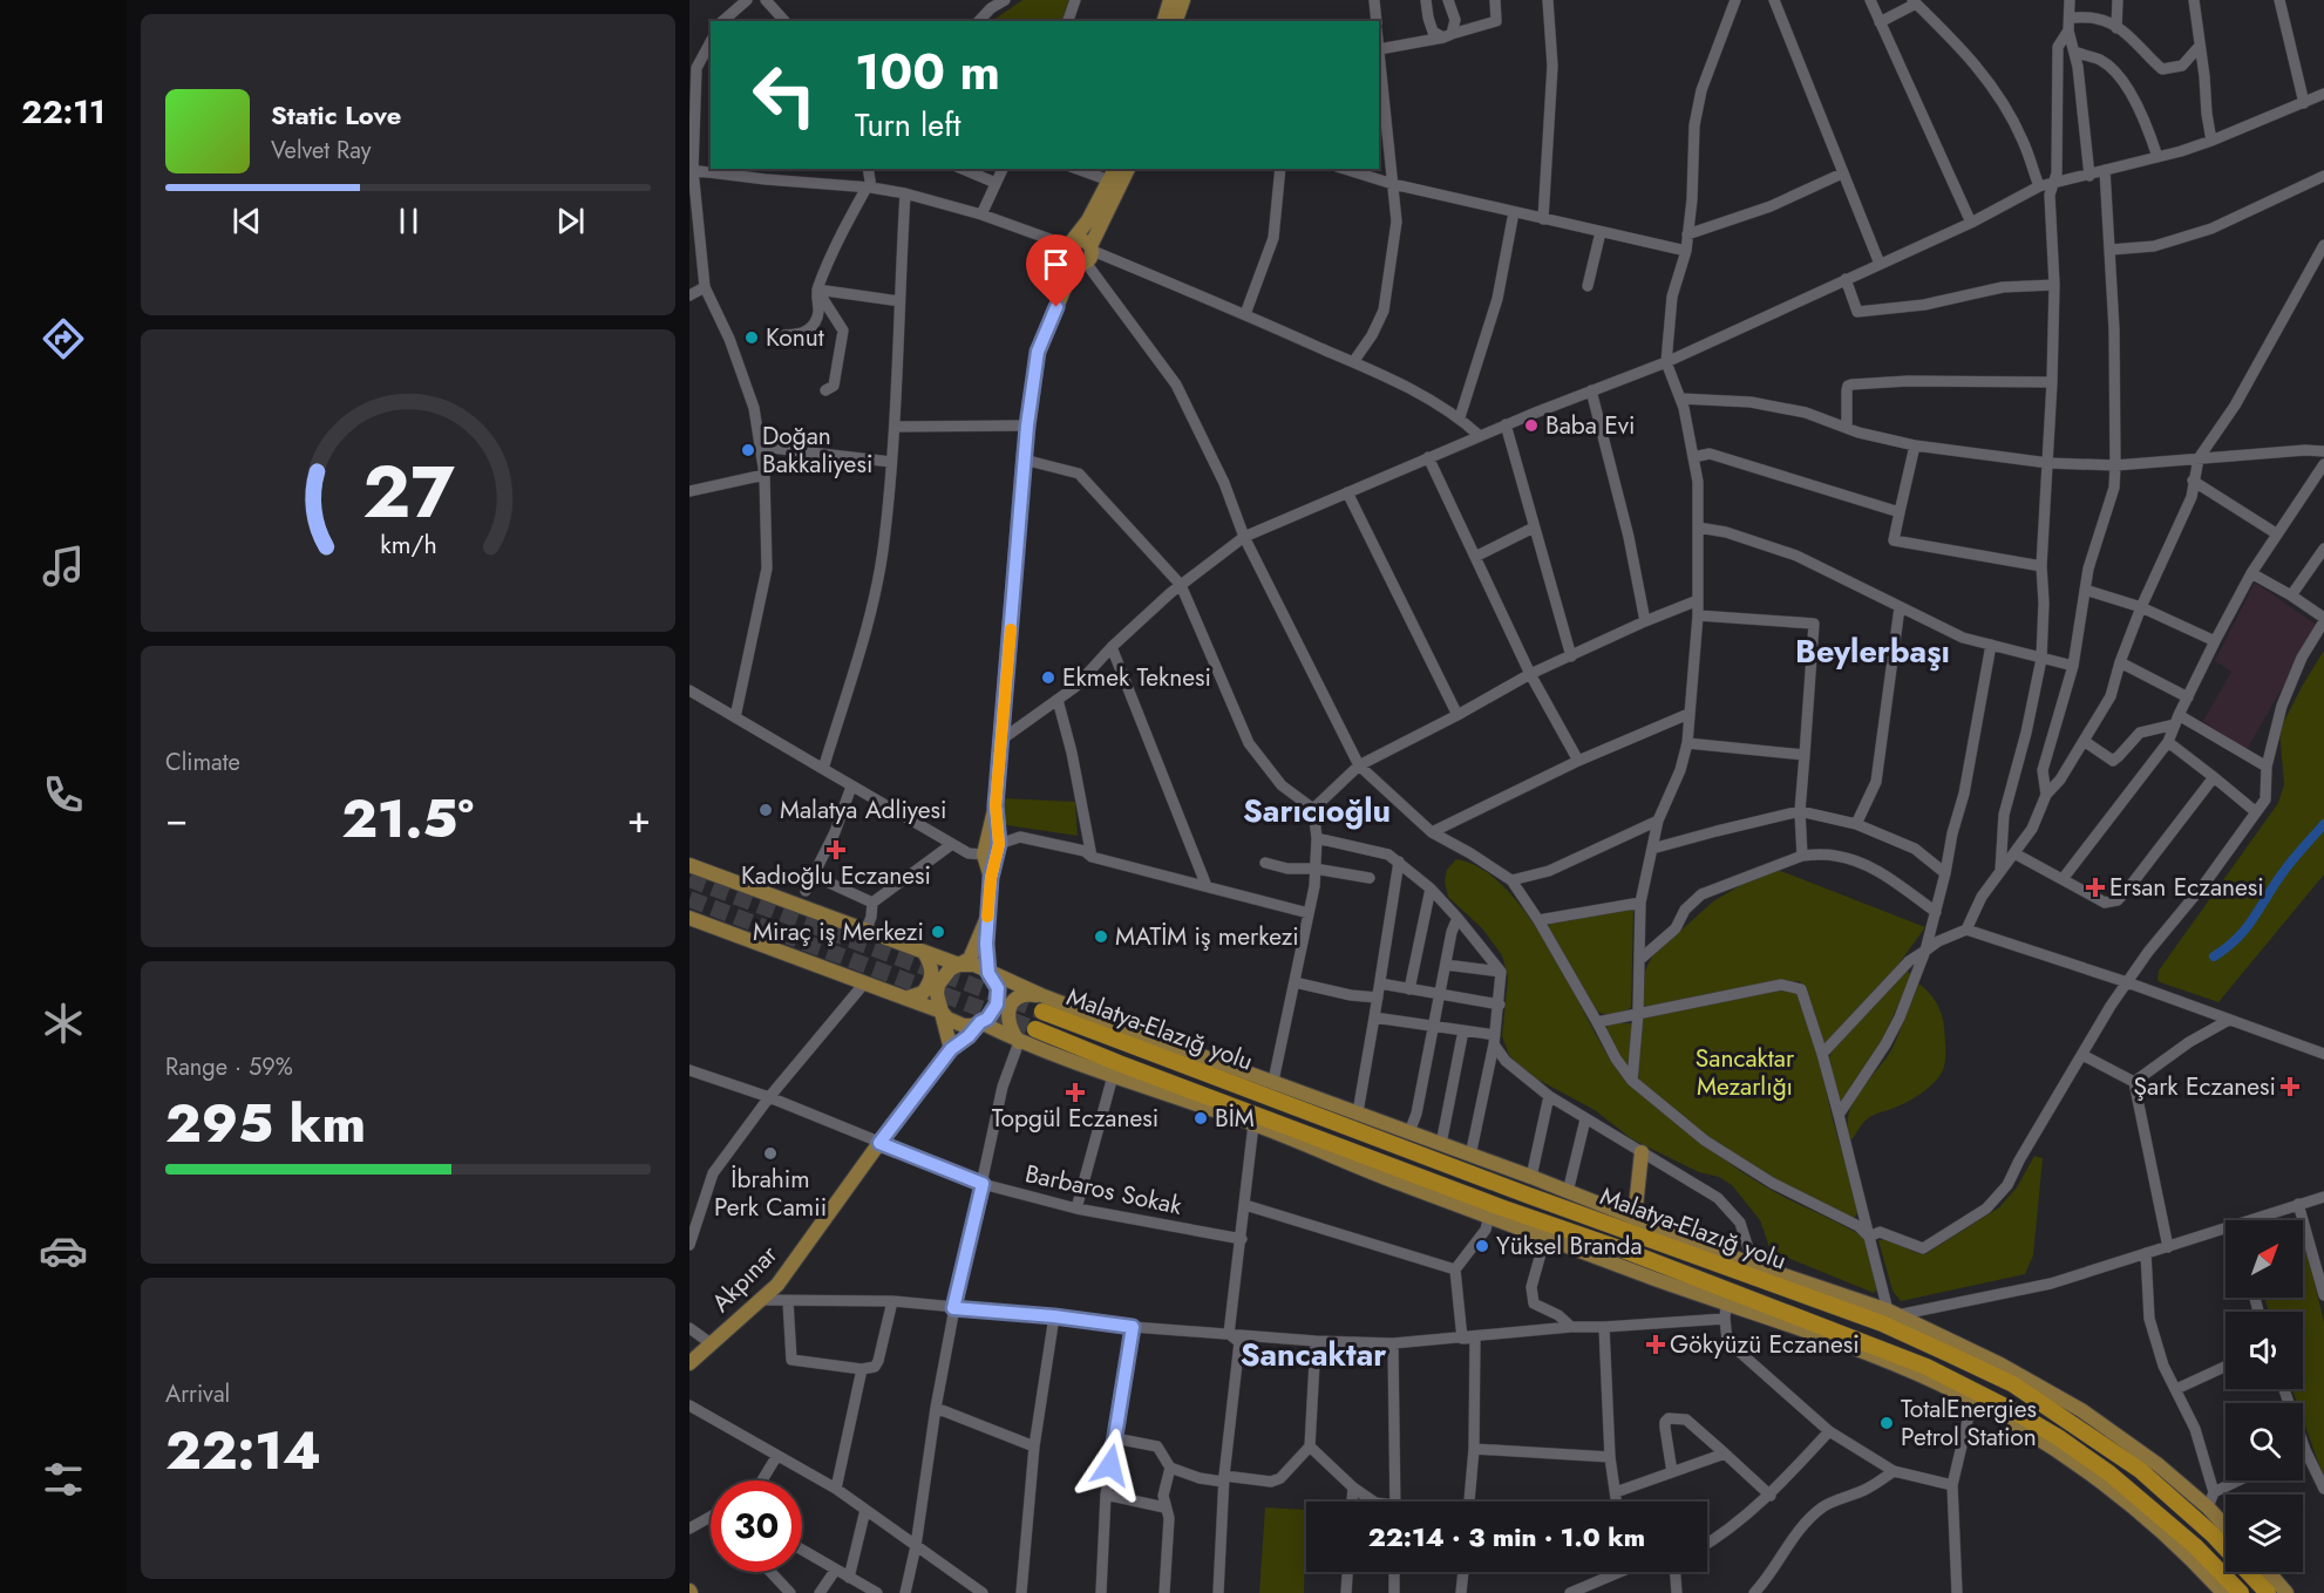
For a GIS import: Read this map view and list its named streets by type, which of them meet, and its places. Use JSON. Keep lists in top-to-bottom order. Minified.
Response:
{"streets":{"highway":["Malatya-Elazığ yolu"],"main road":["Akpınar"],"street":["Barbaros Sokak"]},"crossings":[["Barbaros Sokak","Akpınar"]],"districts":["Beylerbaşı","Sarıcıoğlu","Sancaktar"],"parks":["Sancaktar Mezarlığı"],"places":{"other":["Konut","Baba Evi","Doğan Bakkaliyesi","Ekmek Teknesi","Malatya Adliyesi","Miraç iş Merkezi","MATİM iş merkezi","BİM","İbrahim Perk Camii","Yüksel Branda","TotalEnergies Petrol Station"],"health":["Kadıoğlu Eczanesi","Ersan Eczanesi","Şark Eczanesi","Topgül Eczanesi","Gökyüzü Eczanesi"]},"north":"top right","page":{"tabs":"22:11","turn":["100 m","Turn left"],"song":["Static Love","Velvet Ray"],"tile":["Climate",["Range · 59%","295 km"],["Arrival","22:14"]],"heat":["−","21.5°","+"],"limit":"30","trip":"22:14 · 3 min · 1.0 km","gauge":["27","km/h"]}}
